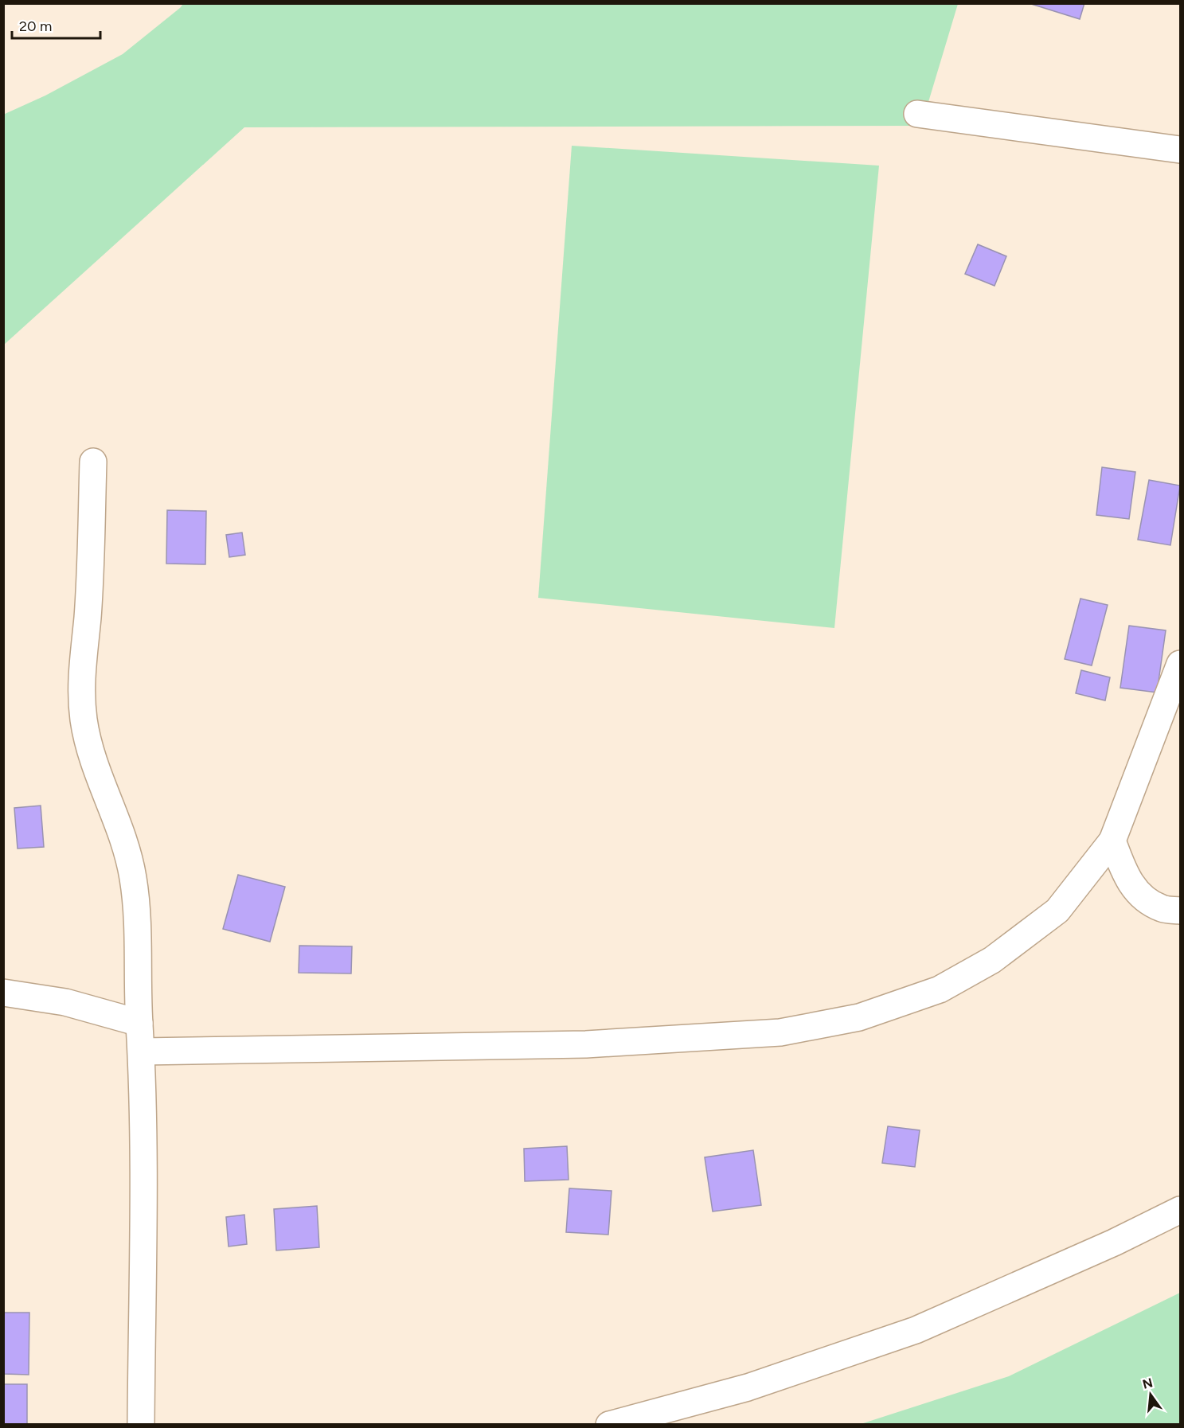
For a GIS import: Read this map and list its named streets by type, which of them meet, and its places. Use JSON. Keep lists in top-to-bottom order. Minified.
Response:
{"scale_bar":"20 m","north":"top"}
